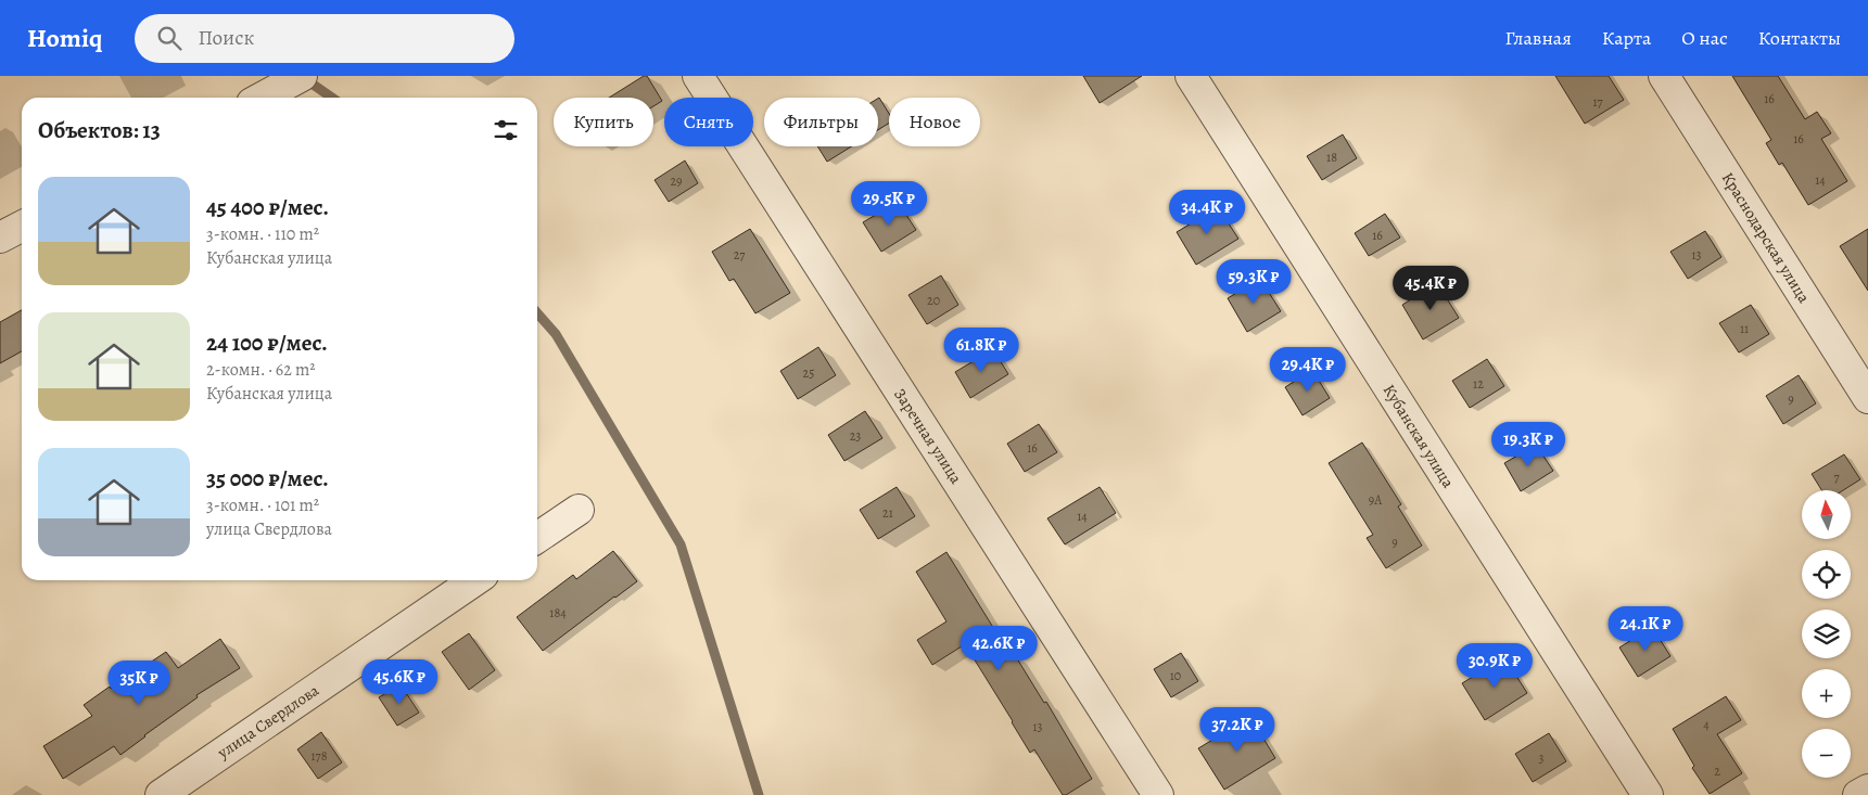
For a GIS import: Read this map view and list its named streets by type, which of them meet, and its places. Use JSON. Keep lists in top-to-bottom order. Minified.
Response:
{"streets":{"street":["Краснодарская улица","Заречная улица","Кубанская улица","улица Свердлова"]},"house_numbers":["16","17","16","18","14","29","16","27","13","20","11","25","12","9","23","16","7","9А","21","14","9","184","10","4","13","178","3","2"],"north":"top","page":{"header":"Homiq","search":"Поиск","nav":["Главная","Карта","О нас","Контакты"],"chip":["Купить","Снять","Фильтры","Новое"],"heading":"Объектов: 13","list":[{"name":"45 400 ₽/мес.","note":"3-комн. · 110 m² · Кубанская улица"},{"name":"24 100 ₽/мес.","note":"2-комн. · 62 m² · Кубанская улица"},{"name":"35 000 ₽/мес.","note":"3-комн. · 101 m² · улица Свердлова"}],"price":["29.5K ₽","34.4K ₽","59.3K ₽","45.4K ₽","61.8K ₽","29.4K ₽","19.3K ₽","24.1K ₽","42.6K ₽","30.9K ₽","45.6K ₽","35K ₽","37.2K ₽"],"map_buttons":["+","−"]}}
